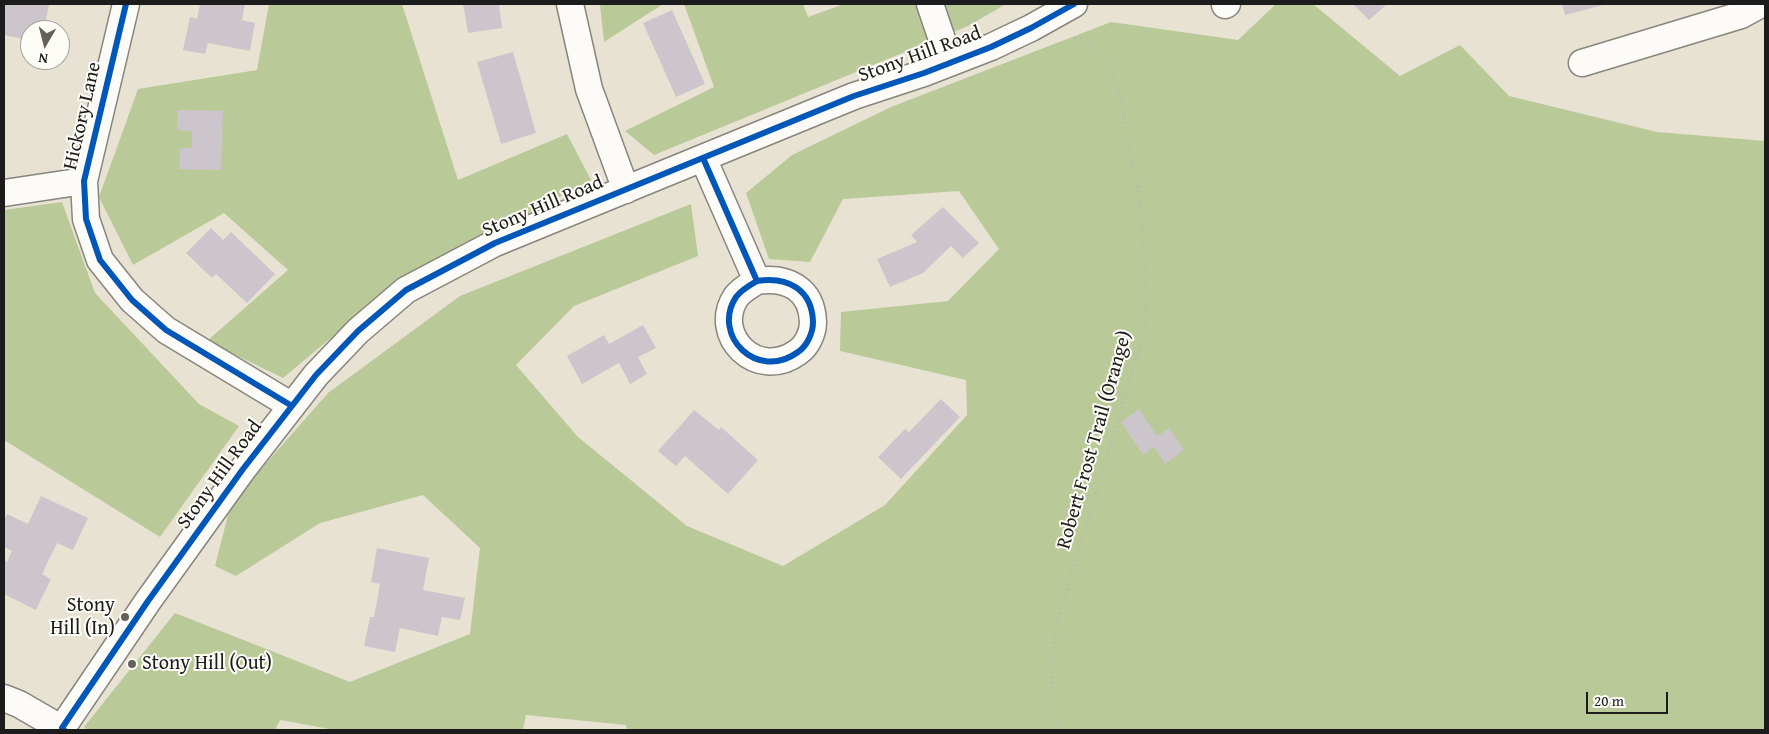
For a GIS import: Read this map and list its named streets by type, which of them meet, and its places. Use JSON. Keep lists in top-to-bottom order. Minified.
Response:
{"streets":{"street":["Stony Hill Road","Hickory Lane"],"path":["Robert Frost Trail (Orange)"]},"crossings":[["Stony Hill Road","Hickory Lane"],["Stony Hill Road","Robert Frost Trail (Orange)"]],"places":["Stony Hill (In)","Stony Hill (Out)"],"scale_bar":"20 m","north":"bottom"}
